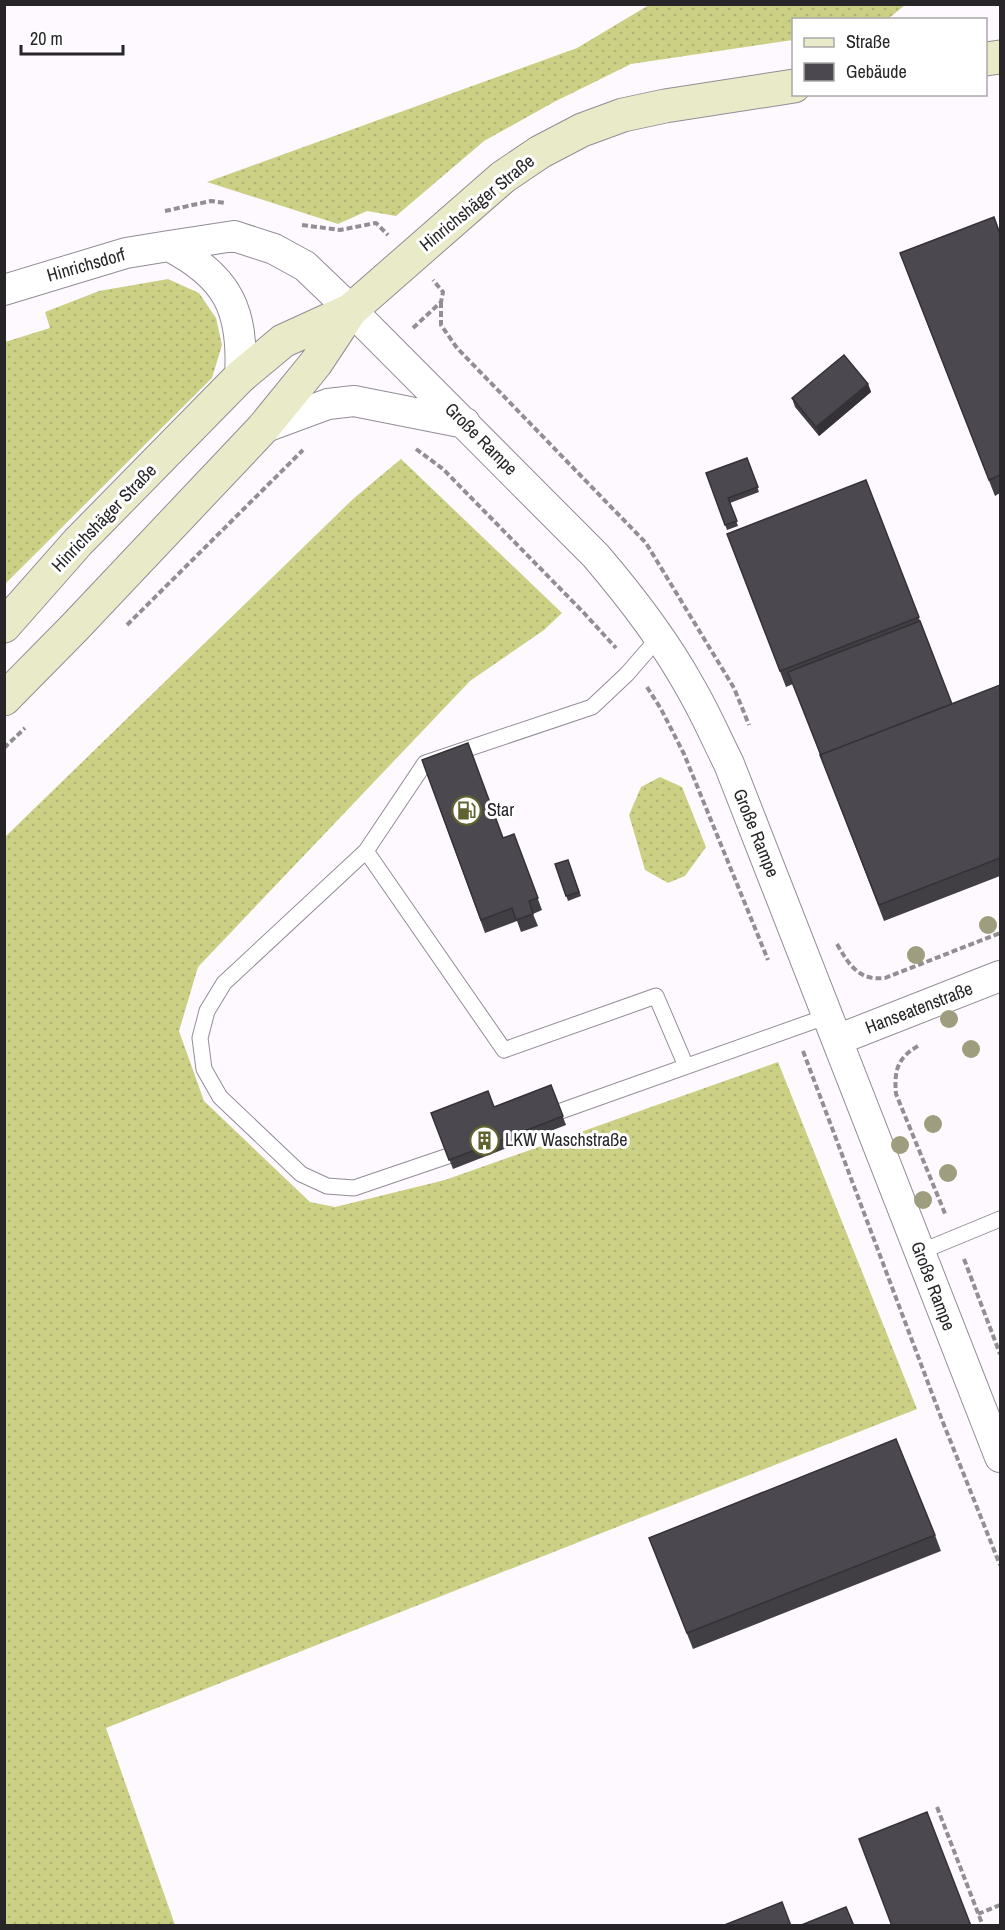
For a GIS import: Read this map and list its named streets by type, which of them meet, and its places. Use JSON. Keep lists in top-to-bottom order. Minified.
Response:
{"streets":{"main road":["Hinrichshäger Straße"],"street":["Hinrichsdorf","Große Rampe","Hanseatenstraße"]},"crossings":[["Hinrichshäger Straße","Hinrichsdorf"],["Hinrichshäger Straße","Große Rampe"],["Hinrichsdorf","Große Rampe"],["Große Rampe","Hanseatenstraße"]],"places":{"fuel station":["Star"],"building":["LKW Waschstraße"]},"legend":["Straße","Gebäude"],"scale_bar":"20 m"}
